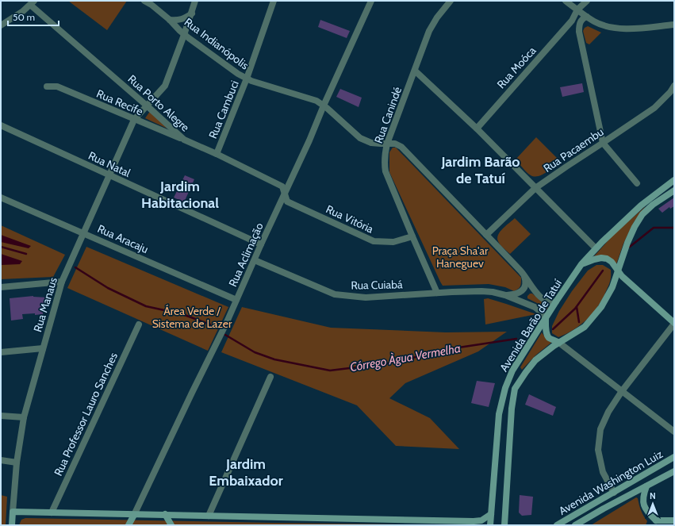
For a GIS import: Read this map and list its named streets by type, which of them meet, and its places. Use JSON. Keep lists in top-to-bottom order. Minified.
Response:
{"streets":{"main road":["Rua Manaus","Avenida Barão de Tatuí","Avenida Washington Luiz"],"street":["Rua Indianópolis","Rua Moóca","Rua Recife","Rua Porto Alegre","Rua Cambuci","Rua Canindé","Rua Pacaembu","Rua Natal","Rua Vitória","Rua Aracaju","Rua Aclimação","Rua Cuiabá","Rua Professor Lauro Sanches"]},"crossings":[["Rua Indianópolis","Rua Cambuci"],["Rua Indianópolis","Rua Canindé"],["Rua Indianópolis","Rua Pacaembu"],["Rua Indianópolis","Rua Aclimação"],["Rua Indianópolis","Rua Cuiabá"],["Rua Indianópolis","Rua Manaus"],["Rua Indianópolis","Avenida Barão de Tatuí"],["Rua Recife","Rua Porto Alegre"],["Rua Recife","Rua Manaus"],["Rua Porto Alegre","Rua Cambuci"],["Rua Porto Alegre","Rua Vitória"],["Rua Porto Alegre","Rua Aclimação"],["Rua Porto Alegre","Rua Manaus"],["Rua Canindé","Rua Vitória"],["Rua Canindé","Rua Cuiabá"],["Rua Natal","Rua Aclimação"],["Rua Natal","Rua Manaus"],["Rua Vitória","Rua Aclimação"],["Rua Aracaju","Rua Aclimação"],["Rua Aracaju","Rua Manaus"],["Rua Aclimação","Rua Cuiabá"],["Rua Cuiabá","Avenida Barão de Tatuí"]],"districts":["Jardim Barão de Tatuí","Jardim Habitacional","Jardim Embaixador"],"water":["Córrego Àgua Vermelha"],"parks":["Praça Sha'ar Haneguev","Área Verde / Sistema de Lazer"],"scale_bar":"50 m","north":"top"}
